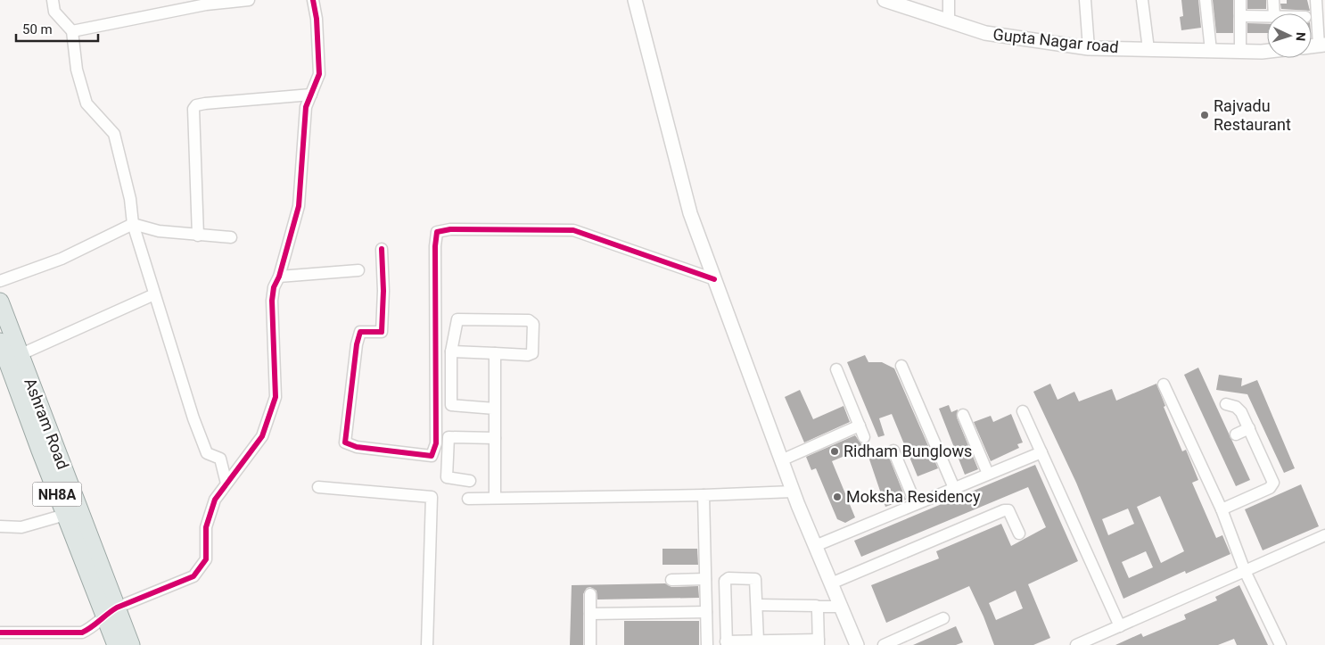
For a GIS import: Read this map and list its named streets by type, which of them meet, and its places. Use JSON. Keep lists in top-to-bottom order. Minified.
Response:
{"streets":{"main road":["Ashram Road","NH8A"],"street":["Gupta Nagar road"]},"places":["Rajvadu Restaurant","Ridham Bunglows","Moksha Residency"],"scale_bar":"50 m","north":"right"}
